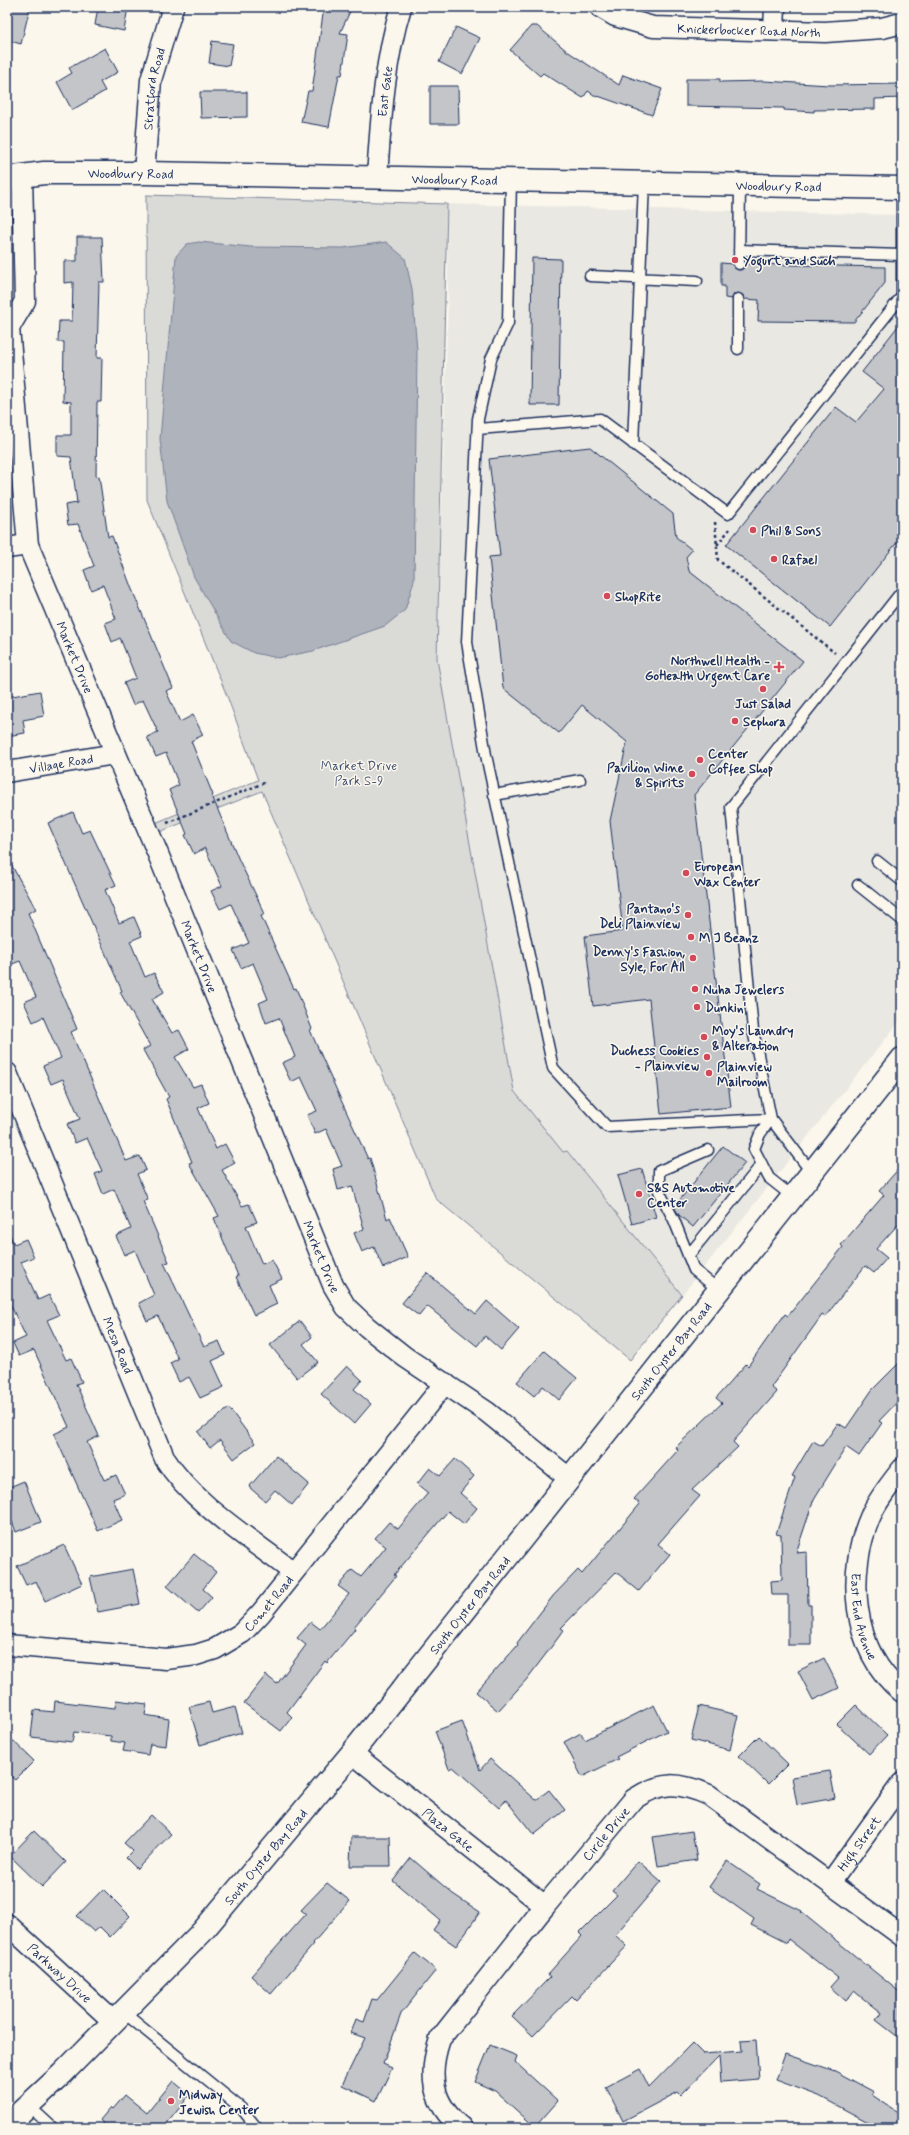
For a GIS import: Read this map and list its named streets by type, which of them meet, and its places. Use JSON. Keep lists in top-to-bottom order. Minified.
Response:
{"streets":{"main road":["Woodbury Road","South Oyster Bay Road"],"street":["Knickerbocker Road North","Stratford Road","East Gate","Market Drive","Village Road","Mesa Road","Comet Road","East End Avenue","Plaza Gate","Circle Drive","High Street","Parkway Drive"]},"crossings":[["Stratford Road","Woodbury Road"],["East Gate","Woodbury Road"],["Woodbury Road","Market Drive"],["Market Drive","Village Road"],["Market Drive","South Oyster Bay Road"],["Market Drive","Comet Road"],["Mesa Road","Comet Road"],["South Oyster Bay Road","Plaza Gate"],["South Oyster Bay Road","Parkway Drive"],["Plaza Gate","Circle Drive"],["Circle Drive","High Street"]],"parks":["Market Drive Park S-9"],"places":{"other":["Yogurt and Such","Phil & Sons","Rafael","ShopRite","Just Salad","Sephora","Center Coffee Shop","Pavilion Wine & Spirits","European Wax Center","Pantano's Deli Plainview","M J Beanz","Denny's Fashion, Syle, For All","Nuha Jewelers","Dunkin'","Moy's Laundry & Alteration","Duchess Cookies - Plainview","Plainview Mailroom","S&S Automotive Center","Midway Jewish Center"],"health":["Northwell Health - GoHealth Urgent Care"]}}
